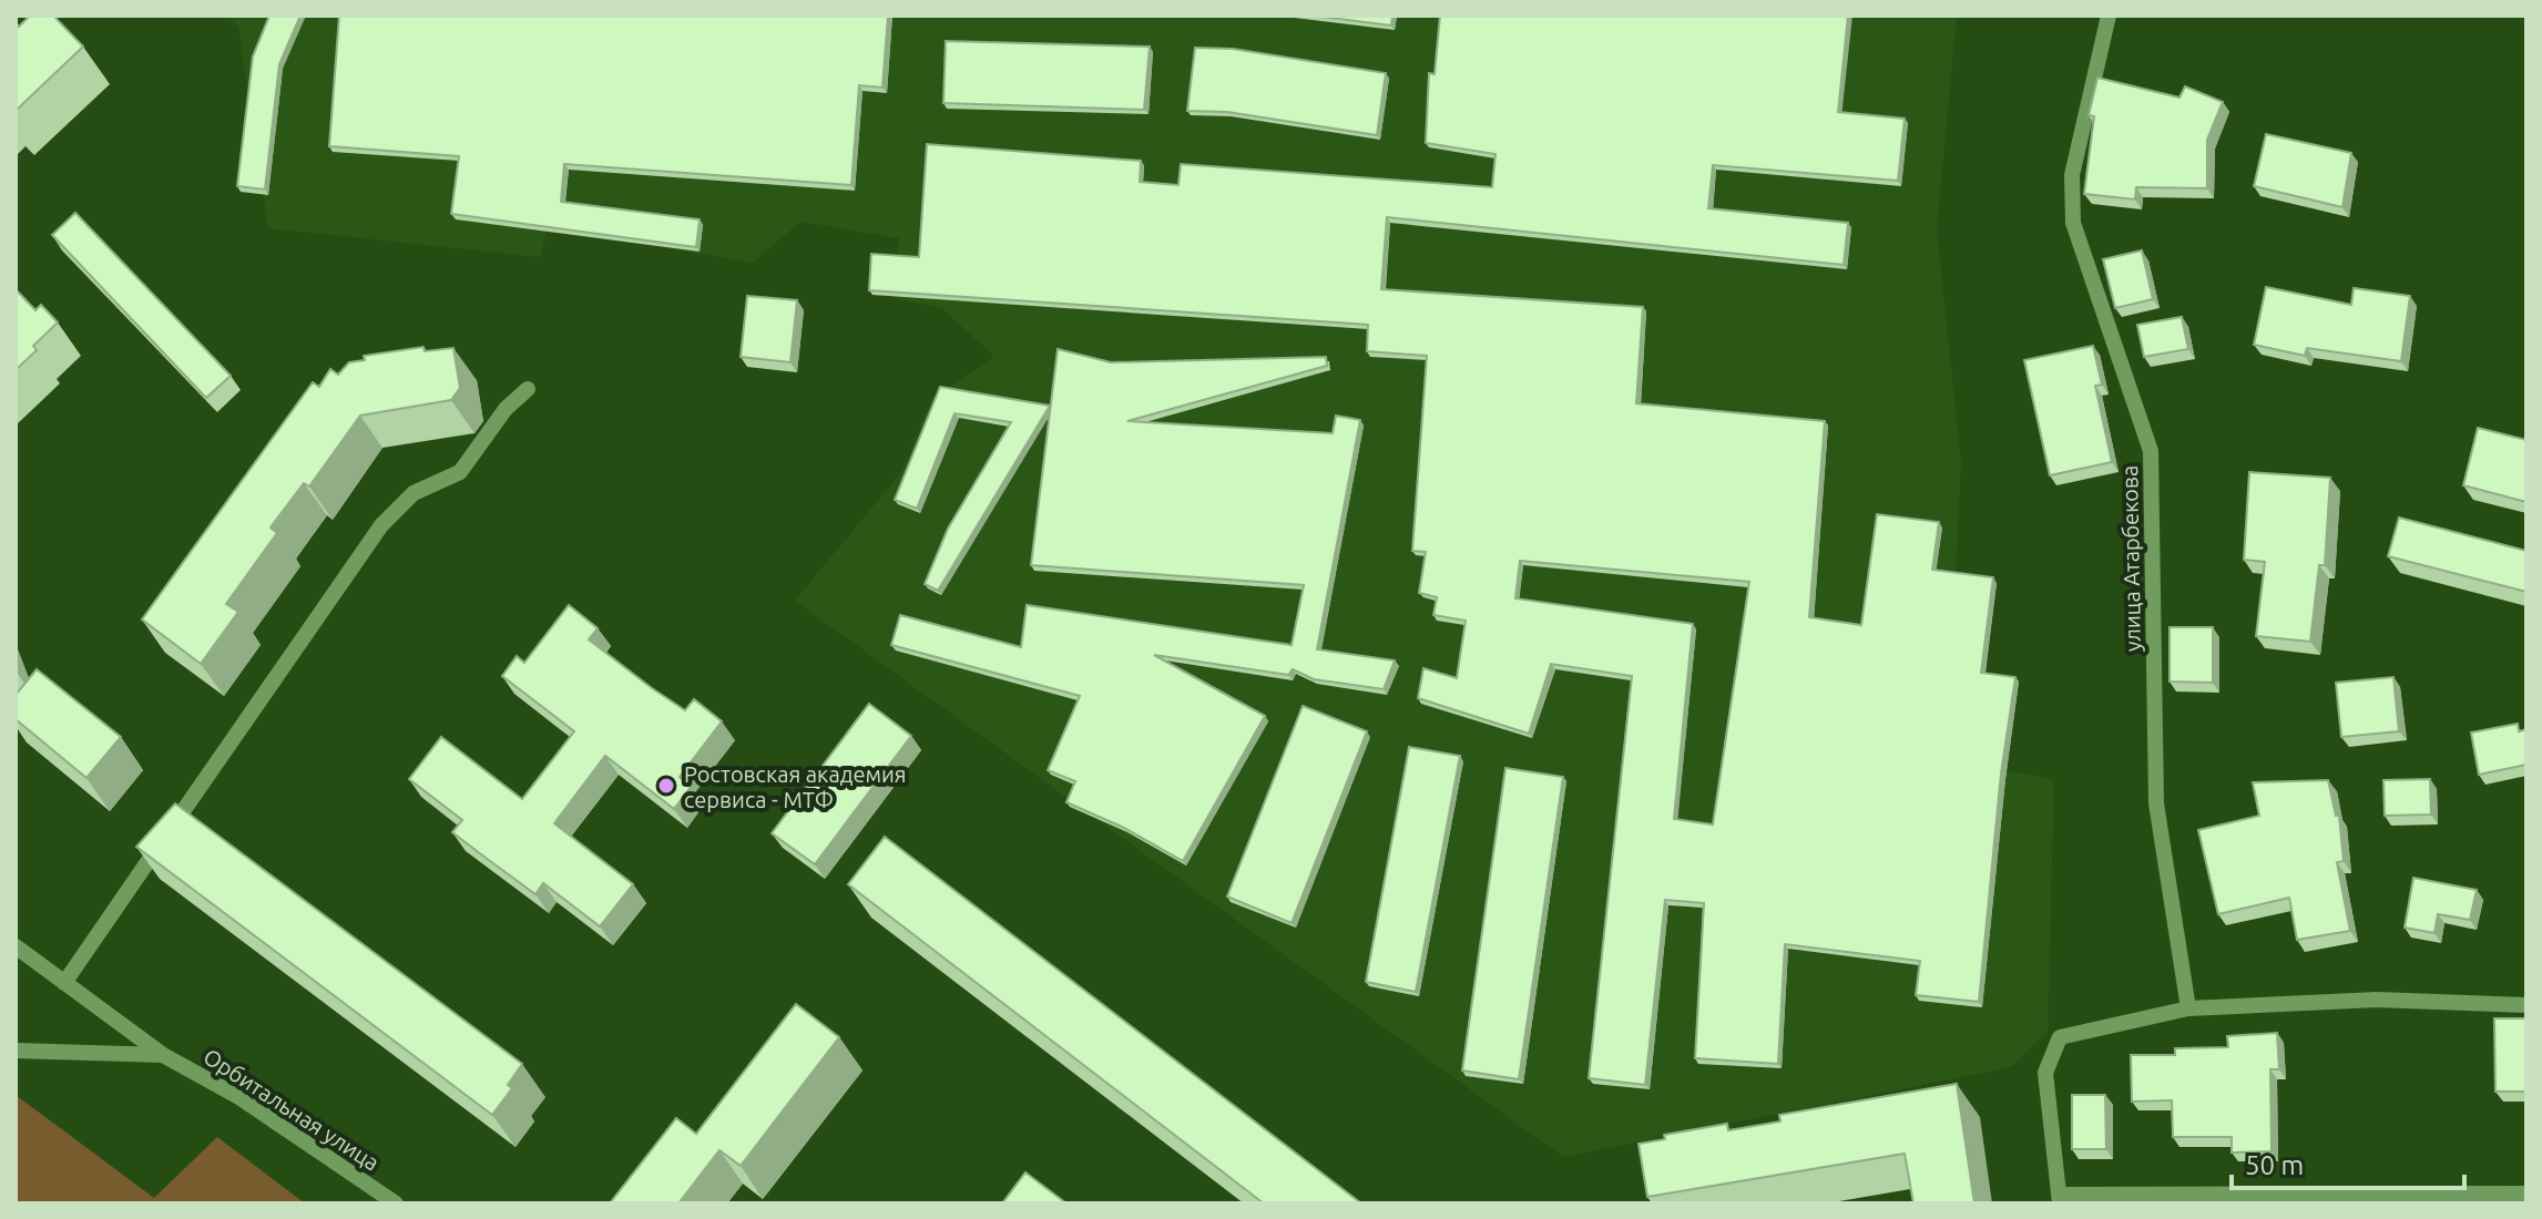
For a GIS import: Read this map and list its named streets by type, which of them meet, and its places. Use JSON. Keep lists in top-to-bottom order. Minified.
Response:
{"streets":{"street":["улица Атарбекова","Орбитальная улица"]},"places":["Ростовская академия сервиса - МТФ"],"scale_bar":"50 m"}
